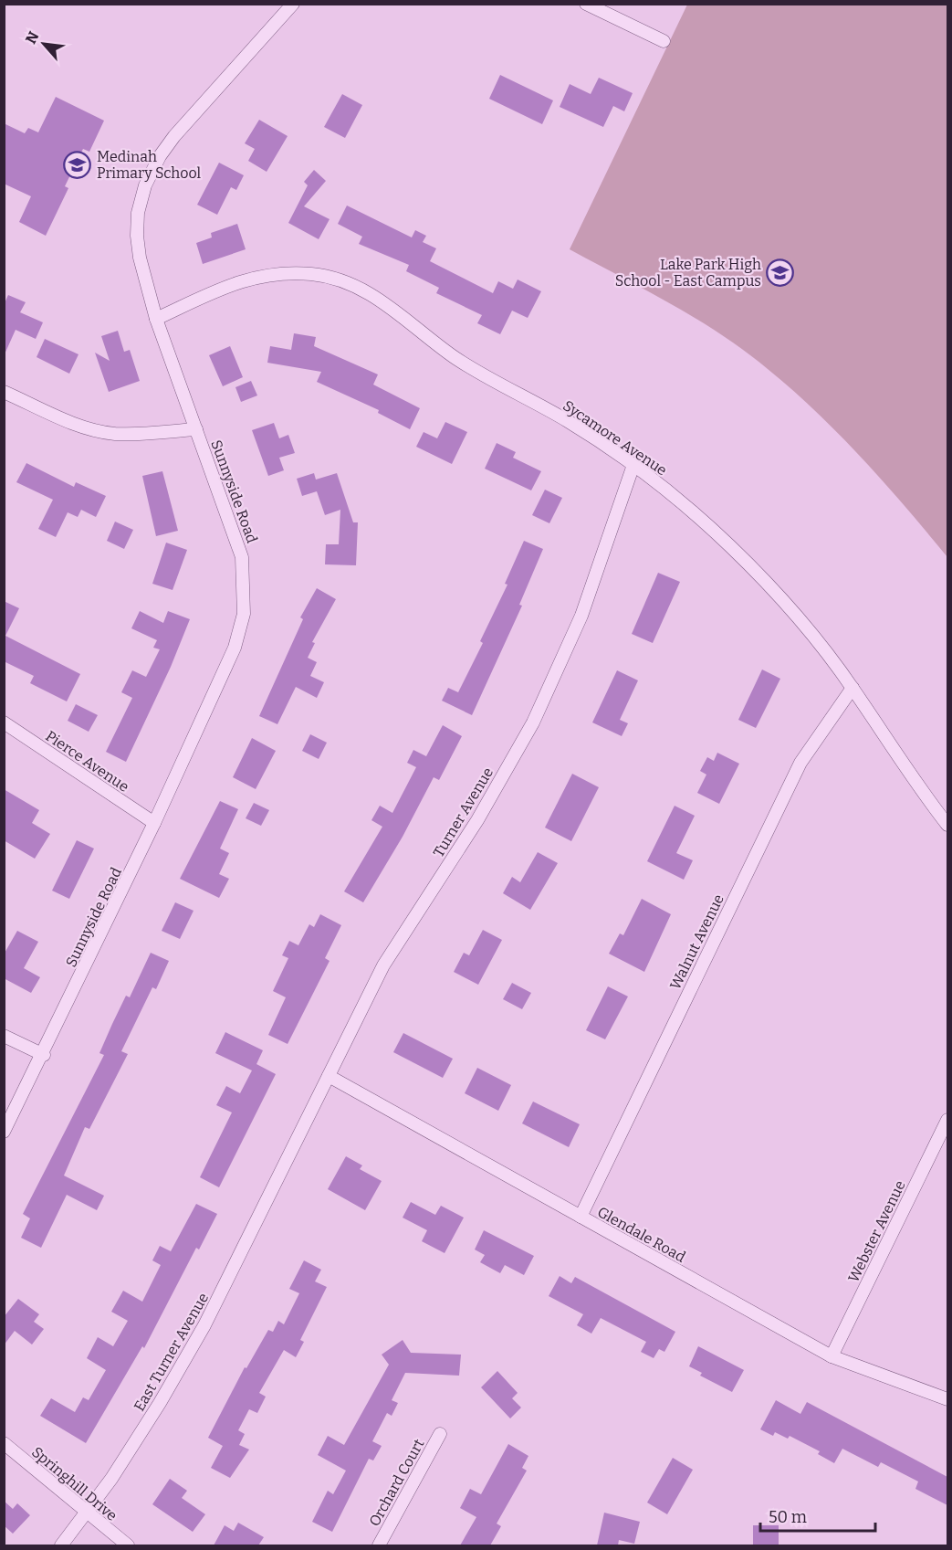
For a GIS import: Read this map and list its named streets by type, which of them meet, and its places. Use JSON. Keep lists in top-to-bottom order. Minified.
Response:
{"streets":{"street":["Sycamore Avenue","Sunnyside Road","Pierce Avenue","Turner Avenue","Walnut Avenue","Webster Avenue","Glendale Road","East Turner Avenue","Orchard Court","Springhill Drive"]},"crossings":[["Sycamore Avenue","Sunnyside Road"],["Sycamore Avenue","Turner Avenue"],["Sycamore Avenue","Walnut Avenue"],["Sunnyside Road","Pierce Avenue"],["Turner Avenue","Glendale Road"],["Turner Avenue","East Turner Avenue"],["Walnut Avenue","Glendale Road"],["Webster Avenue","Glendale Road"],["East Turner Avenue","Springhill Drive"]],"places":{"school or university":["Medinah Primary School","Lake Park High School - East Campus"]},"scale_bar":"50 m","north":"top left"}
